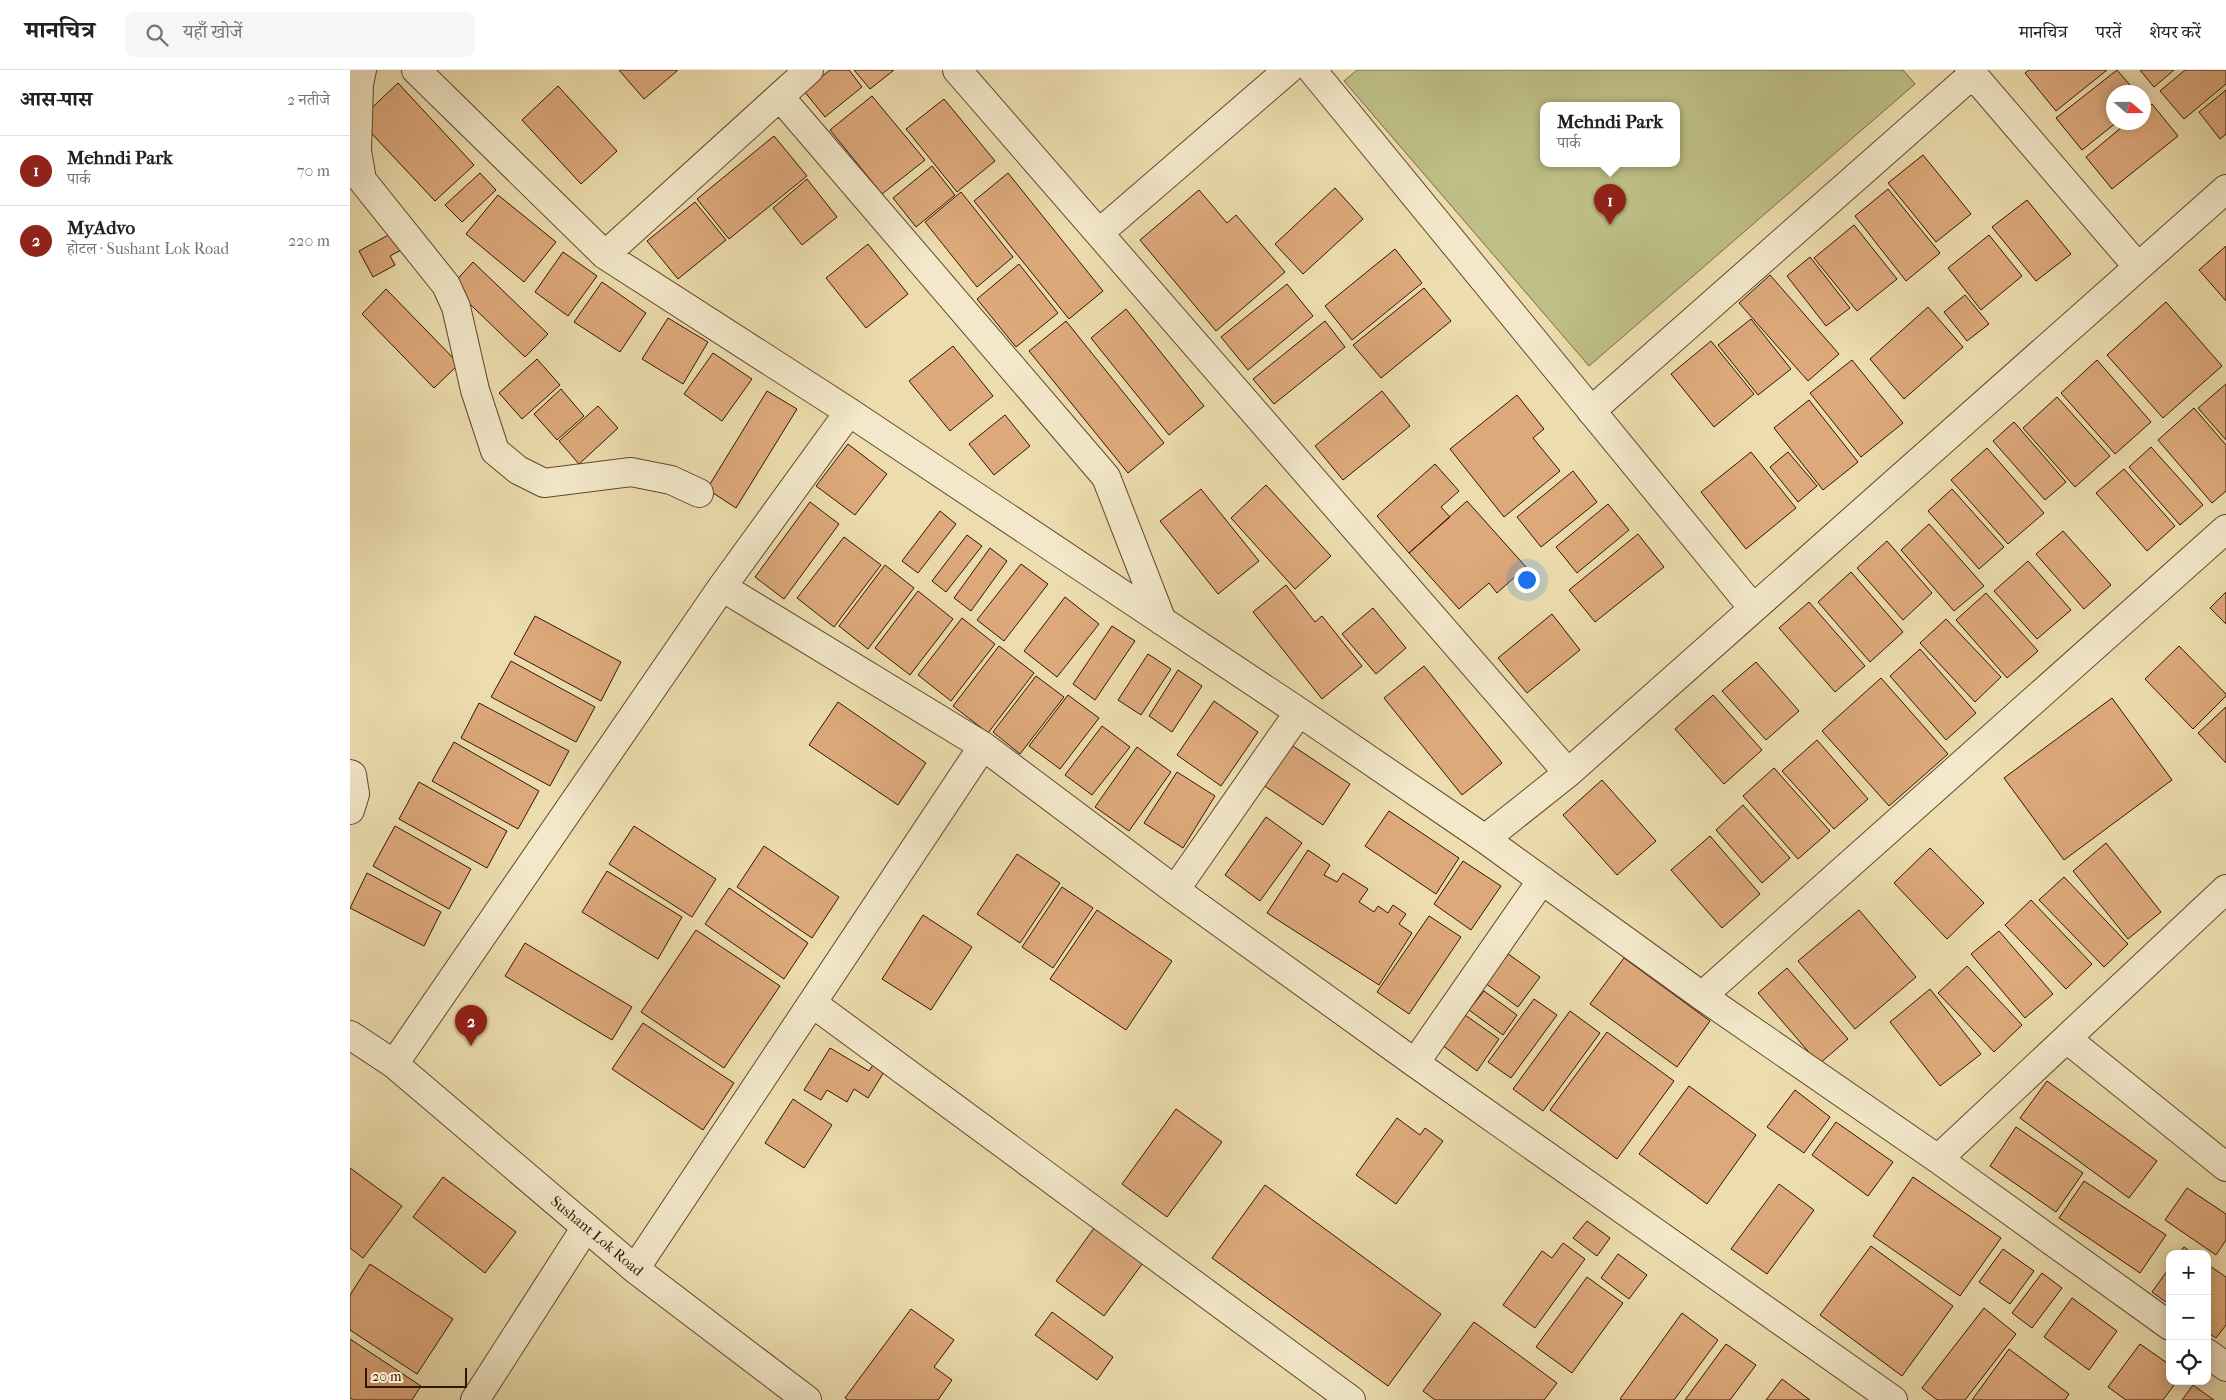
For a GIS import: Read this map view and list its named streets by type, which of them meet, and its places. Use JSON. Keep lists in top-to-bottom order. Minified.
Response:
{"streets":{"street":["Sushant Lok Road"]},"scale_bar":"20 m","north":"right","page":{"header":"मानचित्र","search":"यहाँ खोजें","nav":["मानचित्र","परतें","शेयर करें"],"heading":["आस-पास","2 नतीजे"],"popup":["Mehndi Park","पार्क"],"list":[{"mark":"1","name":"Mehndi Park","note":"पार्क","value":"70 m"},{"mark":"2","name":"MyAdvo","note":"होटल · Sushant Lok Road","value":"220 m"}],"pins":["1","2"],"map_buttons":["+","−"],"scale":"20 m"}}
